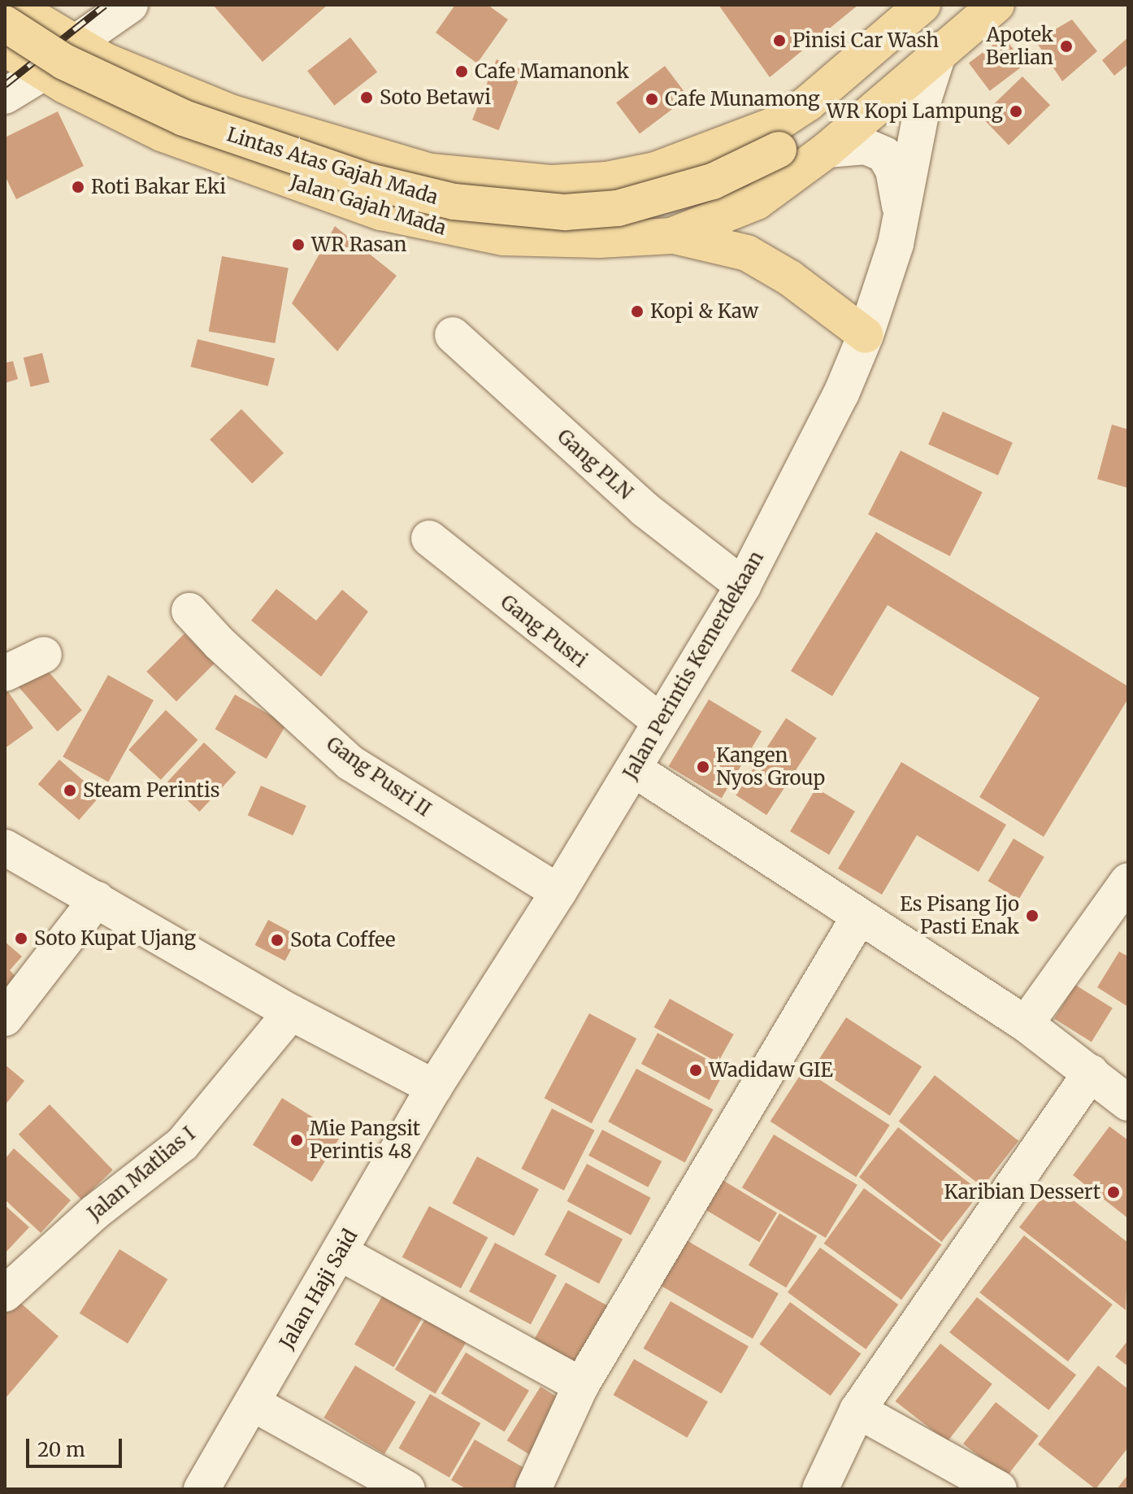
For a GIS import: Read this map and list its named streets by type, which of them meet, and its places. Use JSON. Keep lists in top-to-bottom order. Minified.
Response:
{"streets":{"main road":["Lintas Atas Gajah Mada","Jalan Gajah Mada"],"street":["Gang PLN","Gang Pusri","Jalan Perintis Kemerdekaan","Gang Pusri II","Jalan Matlias I","Jalan Haji Said"]},"crossings":[["Lintas Atas Gajah Mada","Jalan Gajah Mada"],["Lintas Atas Gajah Mada","Jalan Perintis Kemerdekaan"],["Jalan Gajah Mada","Jalan Perintis Kemerdekaan"],["Gang PLN","Jalan Perintis Kemerdekaan"],["Gang Pusri","Jalan Perintis Kemerdekaan"],["Jalan Perintis Kemerdekaan","Gang Pusri II"],["Jalan Perintis Kemerdekaan","Jalan Haji Said"]],"places":["Pinisi Car Wash","Apotek Berlian","Cafe Mamanonk","Soto Betawi","Cafe Munamong","WR Kopi Lampung","Roti Bakar Eki","WR Rasan","Kopi & Kaw","Kangen Nyos Group","Steam Perintis","Es Pisang Ijo Pasti Enak","Soto Kupat Ujang","Sota Coffee","Wadidaw GIE","Mie Pangsit Perintis 48","Karibian Dessert"],"scale_bar":"20 m"}
